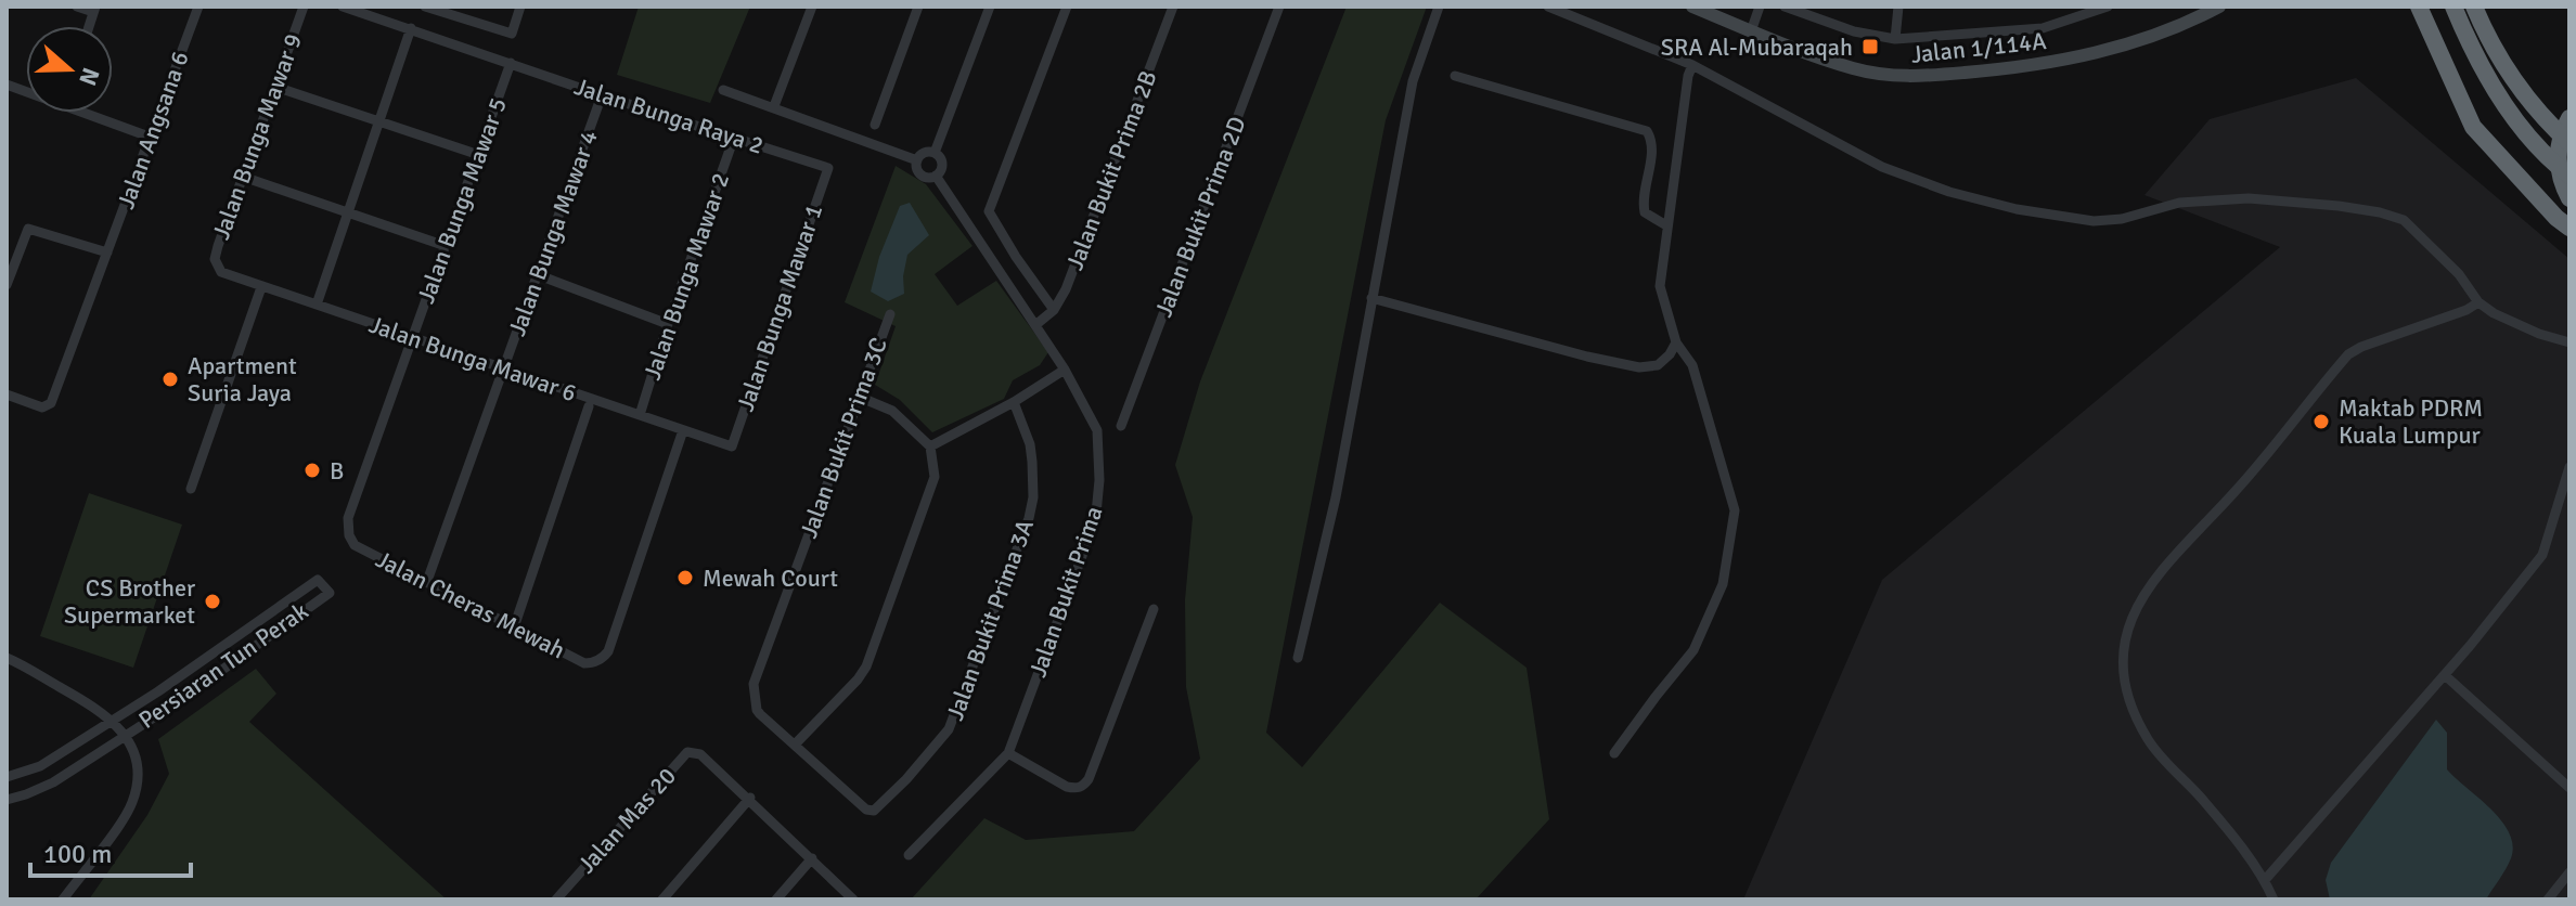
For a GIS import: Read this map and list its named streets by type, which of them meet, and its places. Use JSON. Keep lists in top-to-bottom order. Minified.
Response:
{"streets":{"street":["Jalan 1/114A","Jalan Bunga Raya 2","Jalan Angsana 6","Jalan Bunga Mawar 9","Jalan Bukit Prima 2B","Jalan Bunga Mawar 5","Jalan Bukit Prima 2D","Jalan Bunga Mawar 4","Jalan Bunga Mawar 2","Jalan Bunga Mawar 1","Jalan Bunga Mawar 6","Jalan Bukit Prima 3C","Jalan Bukit Prima","Jalan Cheras Mewah","Jalan Bukit Prima 3A","Persiaran Tun Perak","Jalan Mas 20"]},"crossings":[["Jalan Bunga Raya 2","Jalan Bunga Mawar 5"],["Jalan Bunga Raya 2","Jalan Bunga Mawar 4"],["Jalan Bunga Raya 2","Jalan Bunga Mawar 2"],["Jalan Bunga Raya 2","Jalan Bunga Mawar 1"],["Jalan Bunga Mawar 9","Jalan Bunga Mawar 6"],["Jalan Bukit Prima 2B","Jalan Bukit Prima"],["Jalan Bunga Mawar 5","Jalan Bunga Mawar 6"],["Jalan Bunga Mawar 5","Jalan Cheras Mewah"],["Jalan Bunga Mawar 4","Jalan Bunga Mawar 6"],["Jalan Bunga Mawar 4","Jalan Cheras Mewah"],["Jalan Bunga Mawar 2","Jalan Bunga Mawar 6"],["Jalan Bunga Mawar 1","Jalan Bunga Mawar 6"],["Jalan Bunga Mawar 6","Jalan Cheras Mewah"],["Jalan Bukit Prima 3C","Jalan Bukit Prima 3A"]],"places":{"transit":["SRA Al-Mubaraqah"],"other":["Apartment Suria Jaya","Maktab PDRM Kuala Lumpur","B","Mewah Court","CS Brother Supermarket"]},"scale_bar":"100 m","north":"right"}
